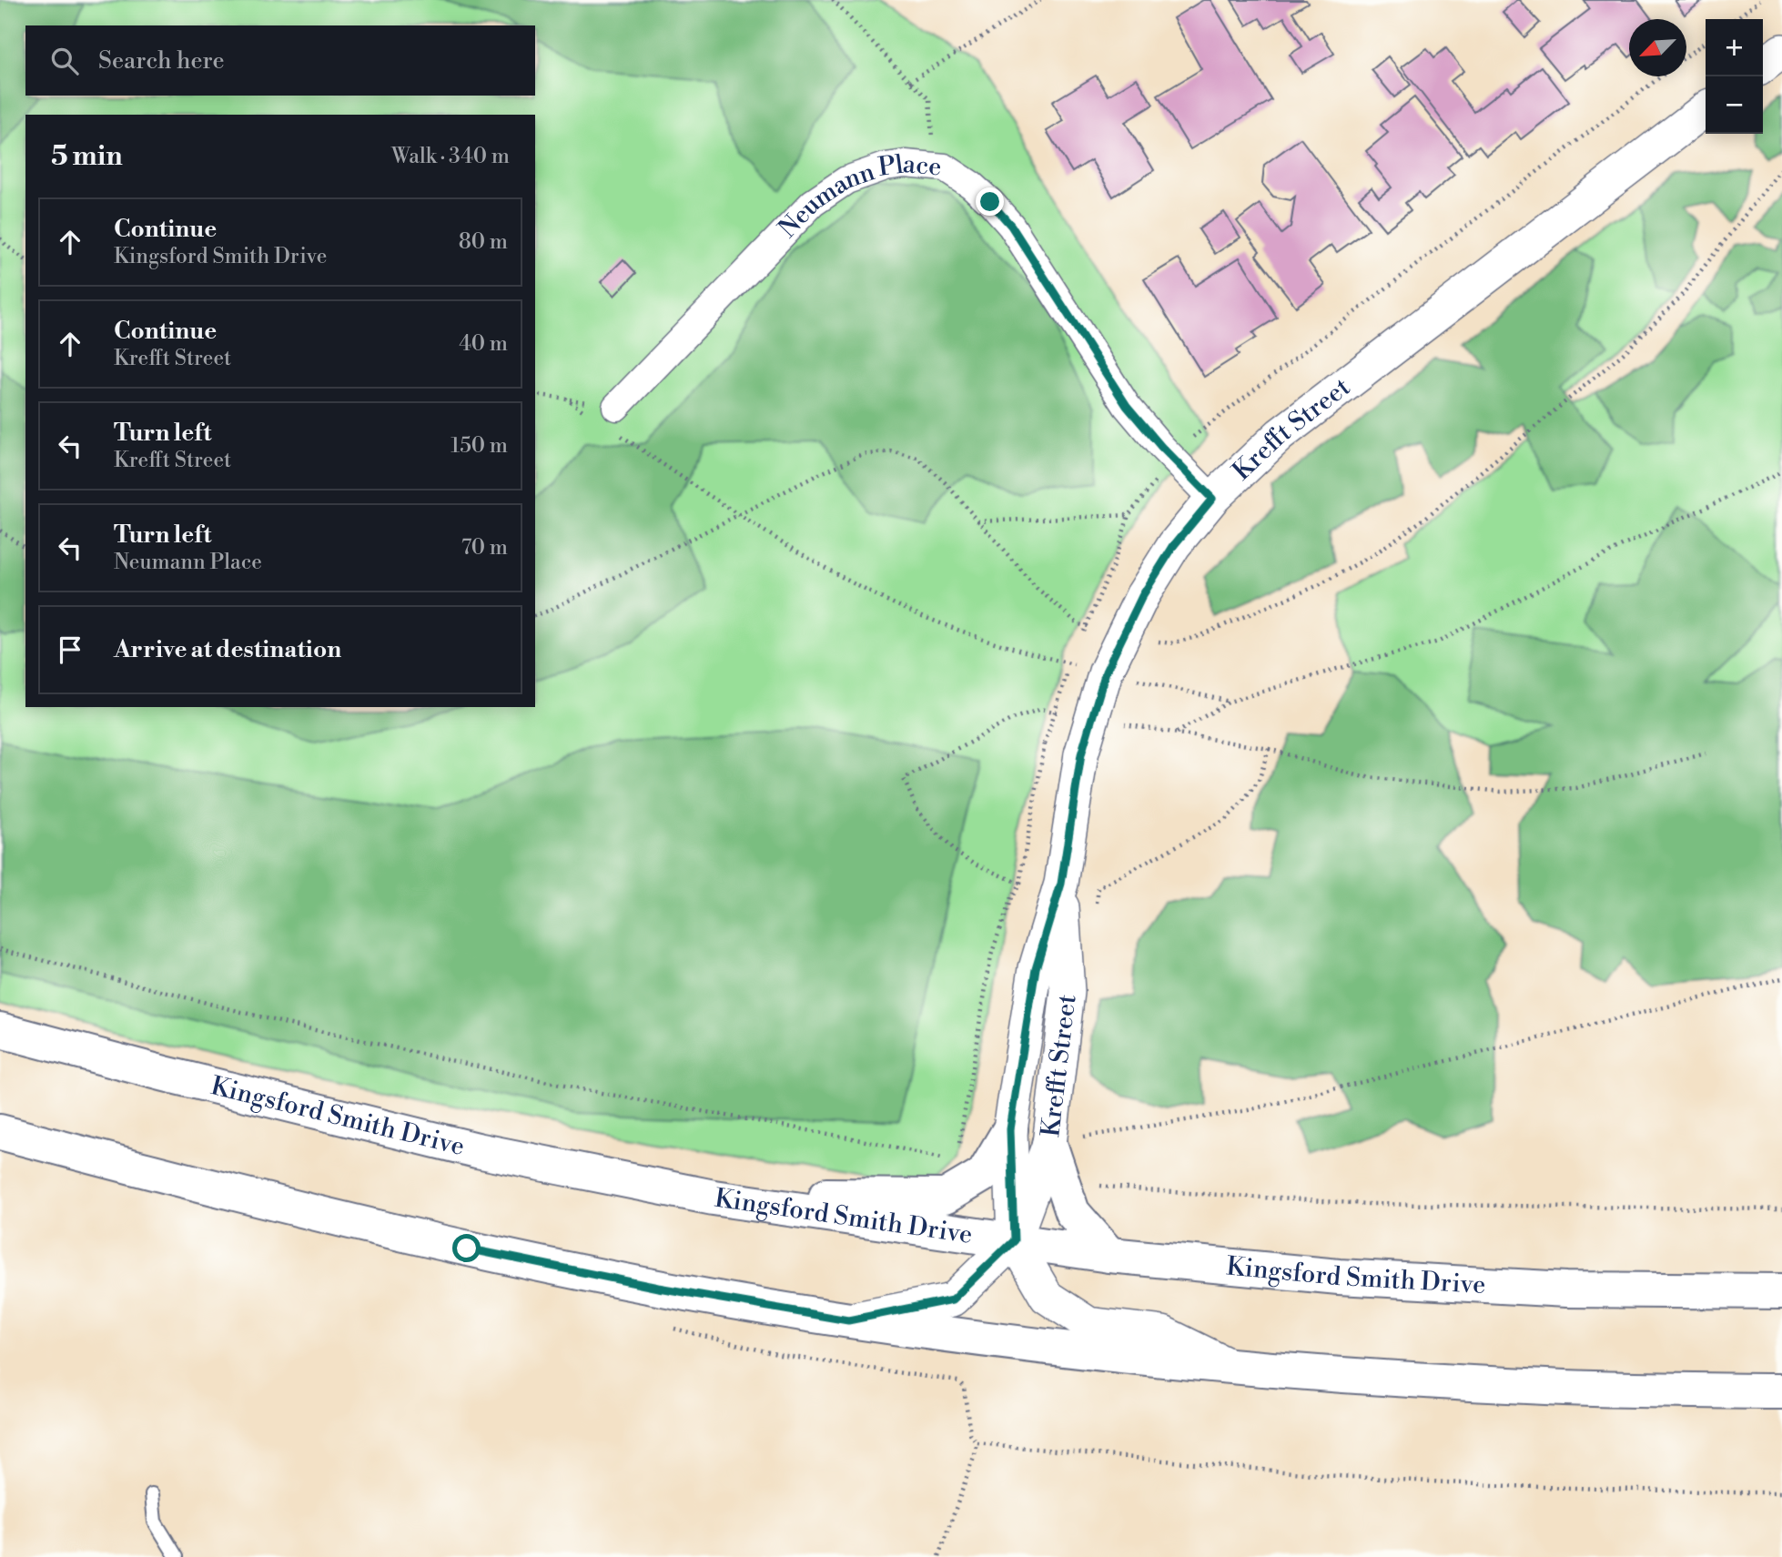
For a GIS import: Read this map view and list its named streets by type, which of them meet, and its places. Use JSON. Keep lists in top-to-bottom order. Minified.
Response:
{"streets":{"main road":["Kingsford Smith Drive"],"street":["Neumann Place","Krefft Street"]},"crossings":[["Neumann Place","Krefft Street"],["Krefft Street","Kingsford Smith Drive"]],"north":"bottom left","page":{"map_buttons":["+","−"],"search":"Search here","heading":["5 min","Walk · 340 m"],"list":[["Continue","Kingsford Smith Drive","80 m"],["Continue","Krefft Street","40 m"],["Turn left","Krefft Street","150 m"],["Turn left","Neumann Place","70 m"],"Arrive at destination"]}}
